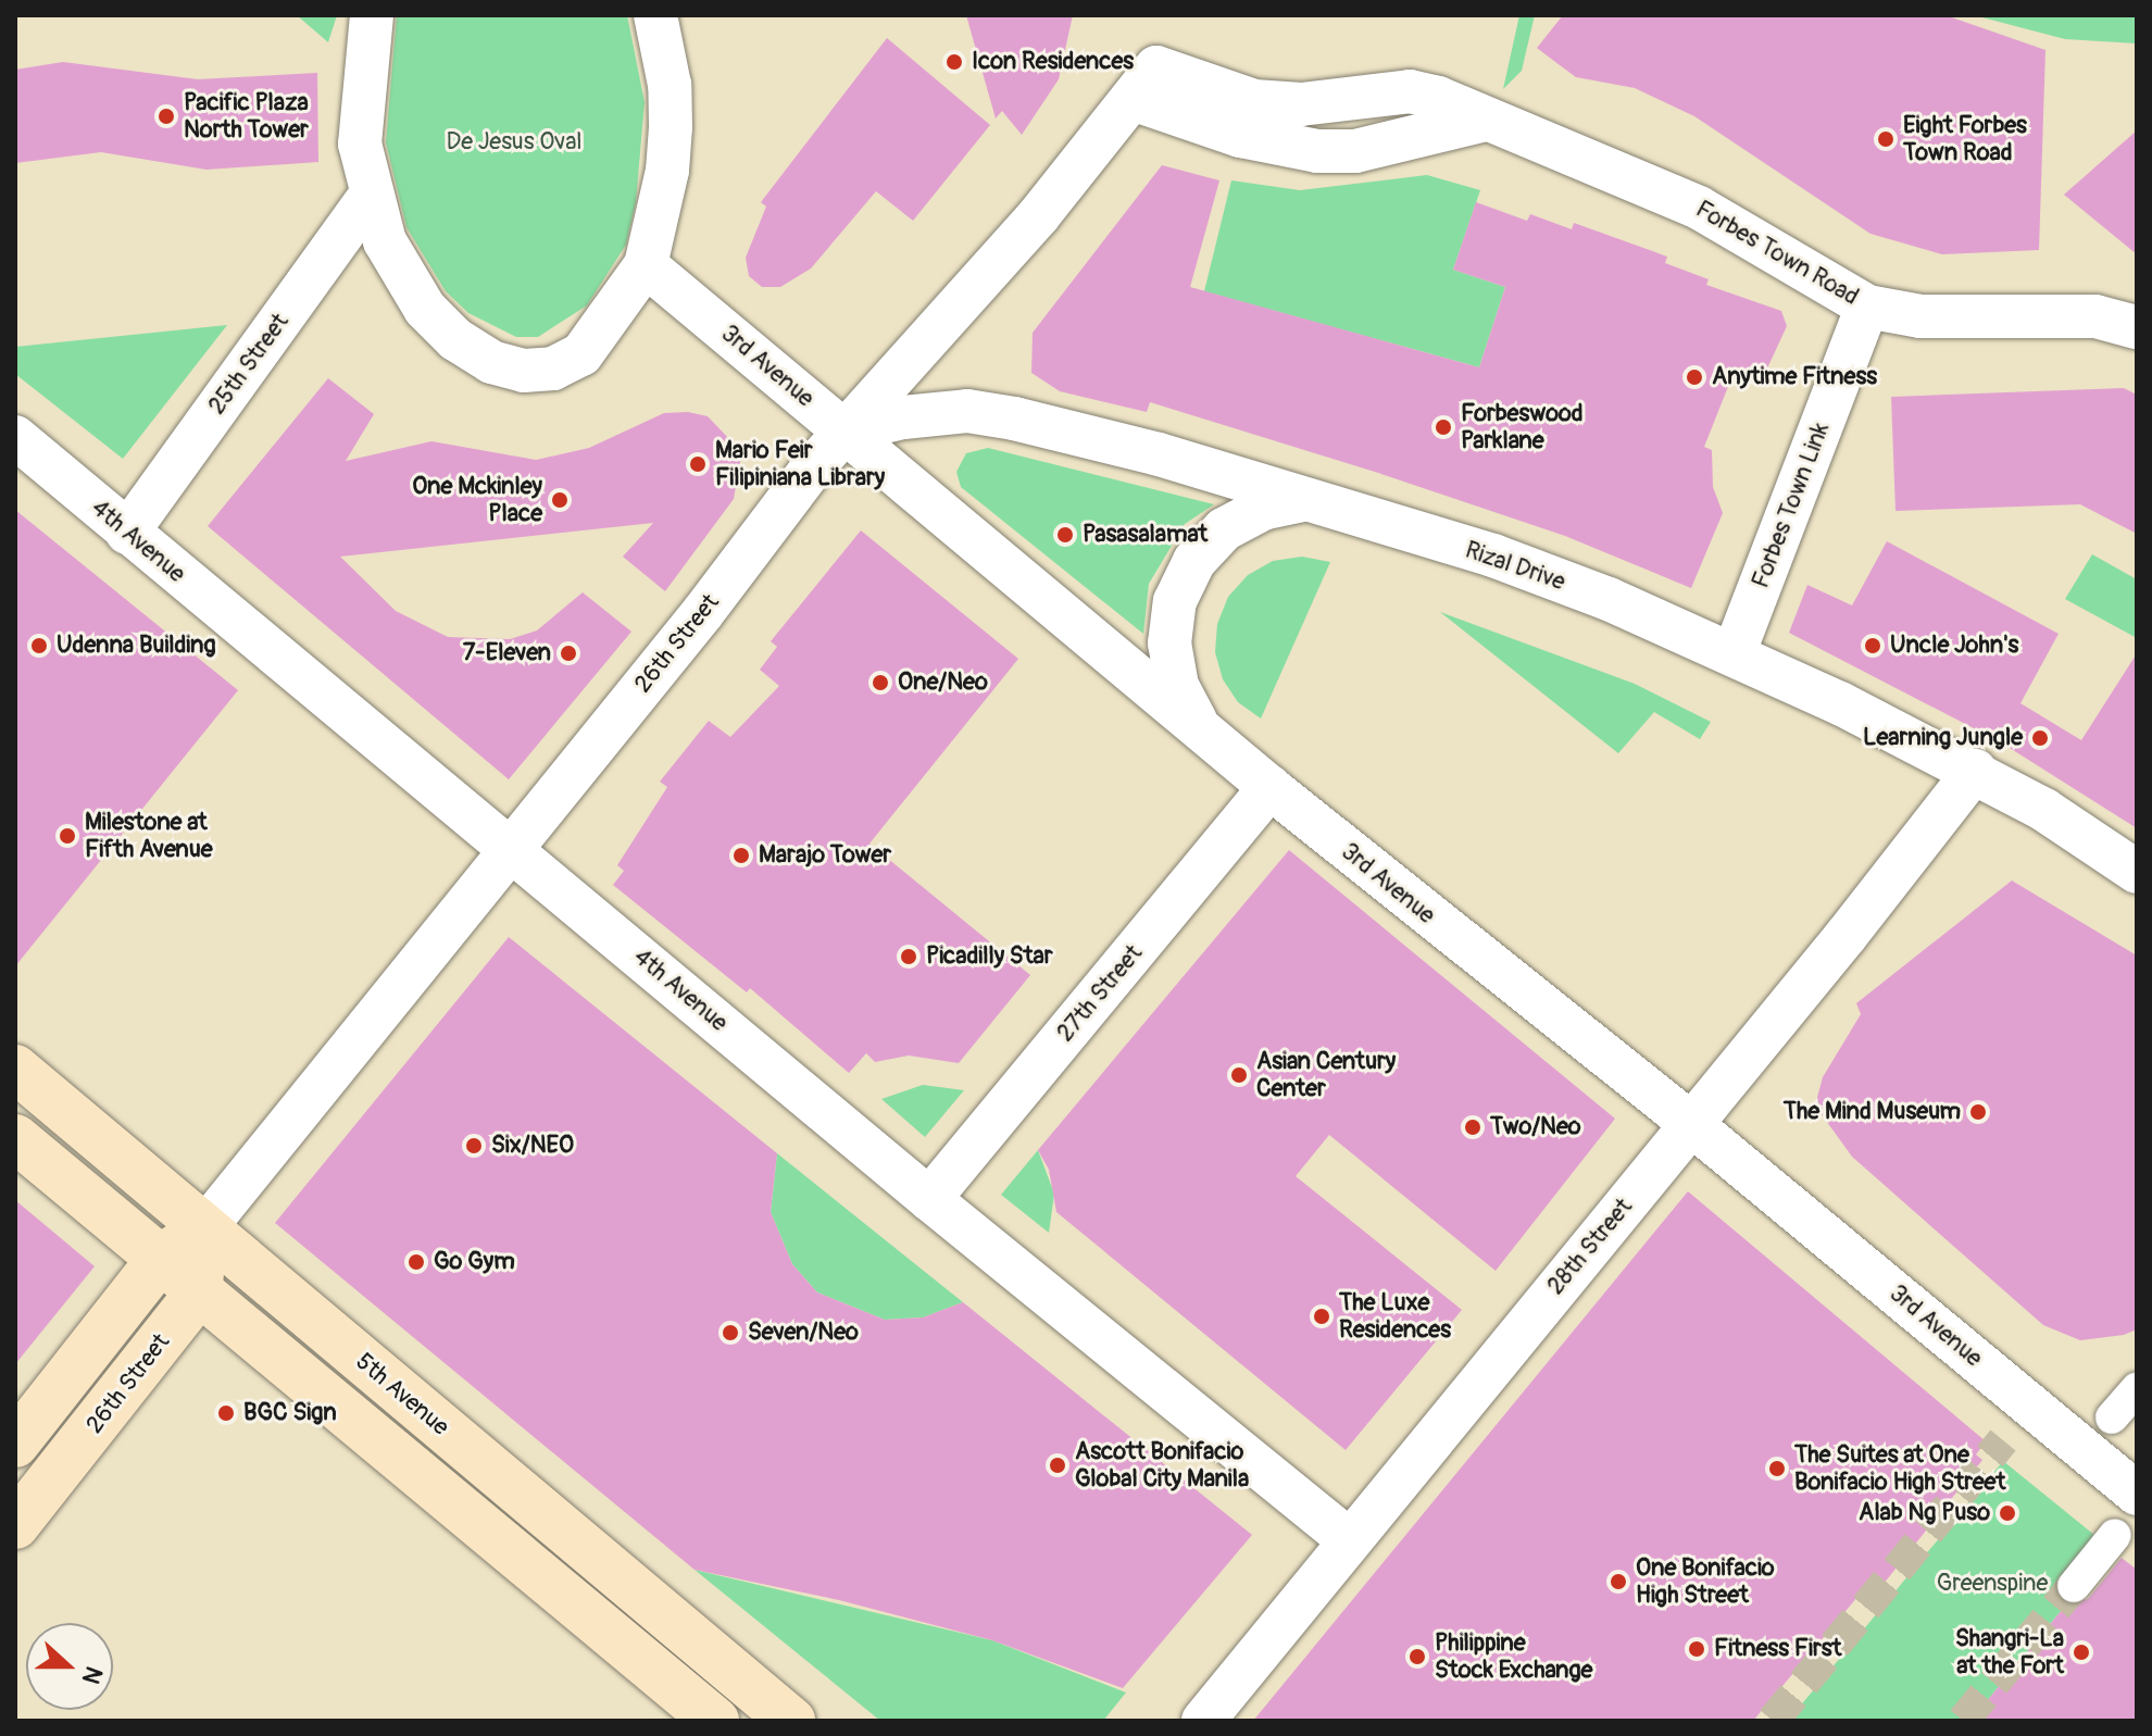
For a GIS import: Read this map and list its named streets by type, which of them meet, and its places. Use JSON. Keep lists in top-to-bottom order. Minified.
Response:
{"streets":{"main road":["26th Street","5th Avenue"],"street":["Forbes Town Road","25th Street","3rd Avenue","Forbes Town Link","4th Avenue","Rizal Drive","27th Street","28th Street"]},"crossings":[["Forbes Town Road","Forbes Town Link"],["Forbes Town Road","26th Street"],["25th Street","4th Avenue"],["3rd Avenue","Rizal Drive"],["3rd Avenue","26th Street"],["3rd Avenue","27th Street"],["3rd Avenue","28th Street"],["Forbes Town Link","Rizal Drive"],["4th Avenue","26th Street"],["4th Avenue","27th Street"],["4th Avenue","28th Street"],["Rizal Drive","26th Street"],["Rizal Drive","28th Street"],["26th Street","5th Avenue"]],"parks":["De Jesus Oval","Greenspine"],"places":["Icon Residences","Pacific Plaza North Tower","Eight Forbes Town Road","Anytime Fitness","Forbeswood Parklane","Mario Feir Filipiniana Library","One Mckinley Place","Pasasalamat","Udenna Building","Uncle John's","7-Eleven","One/Neo","Learning Jungle","Milestone at Fifth Avenue","Marajo Tower","Picadilly Star","Asian Century Center","The Mind Museum","Two/Neo","Six/NEO","Go Gym","The Luxe Residences","Seven/Neo","BGC Sign","Ascott Bonifacio Global City Manila","The Suites at One Bonifacio High Street","Alab Ng Puso","One Bonifacio High Street","Fitness First","Shangri-La at the Fort","Philippine Stock Exchange"],"north":"right"}
